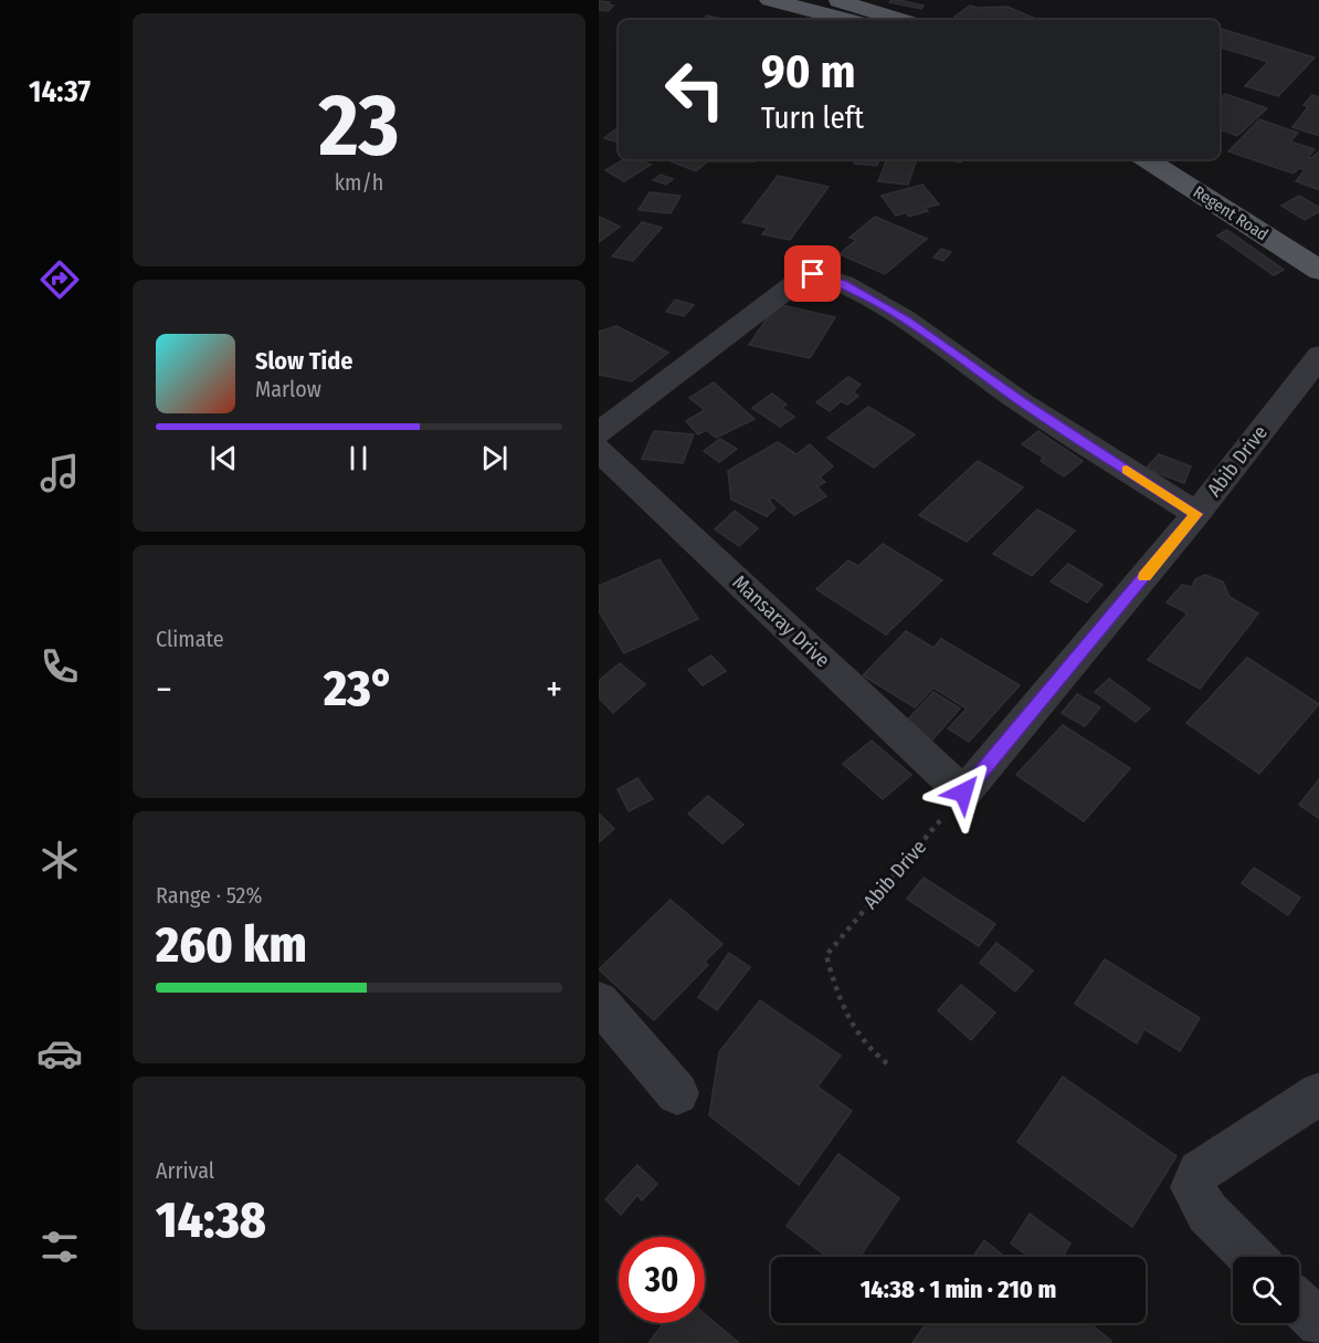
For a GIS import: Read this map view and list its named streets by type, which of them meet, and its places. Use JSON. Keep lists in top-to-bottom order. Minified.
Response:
{"streets":{"main road":["Regent Road"],"street":["Abib Drive","Mansaray Drive"]},"crossings":[["Abib Drive","Mansaray Drive"]],"page":{"tabs":"14:37","tile":[["23","km/h"],"Climate",["Range · 52%","260 km"],["Arrival","14:38"]],"turn":["90 m","Turn left"],"song":["Slow Tide","Marlow"],"heat":["−","23°","+"],"limit":"30","trip":"14:38 · 1 min · 210 m"}}
